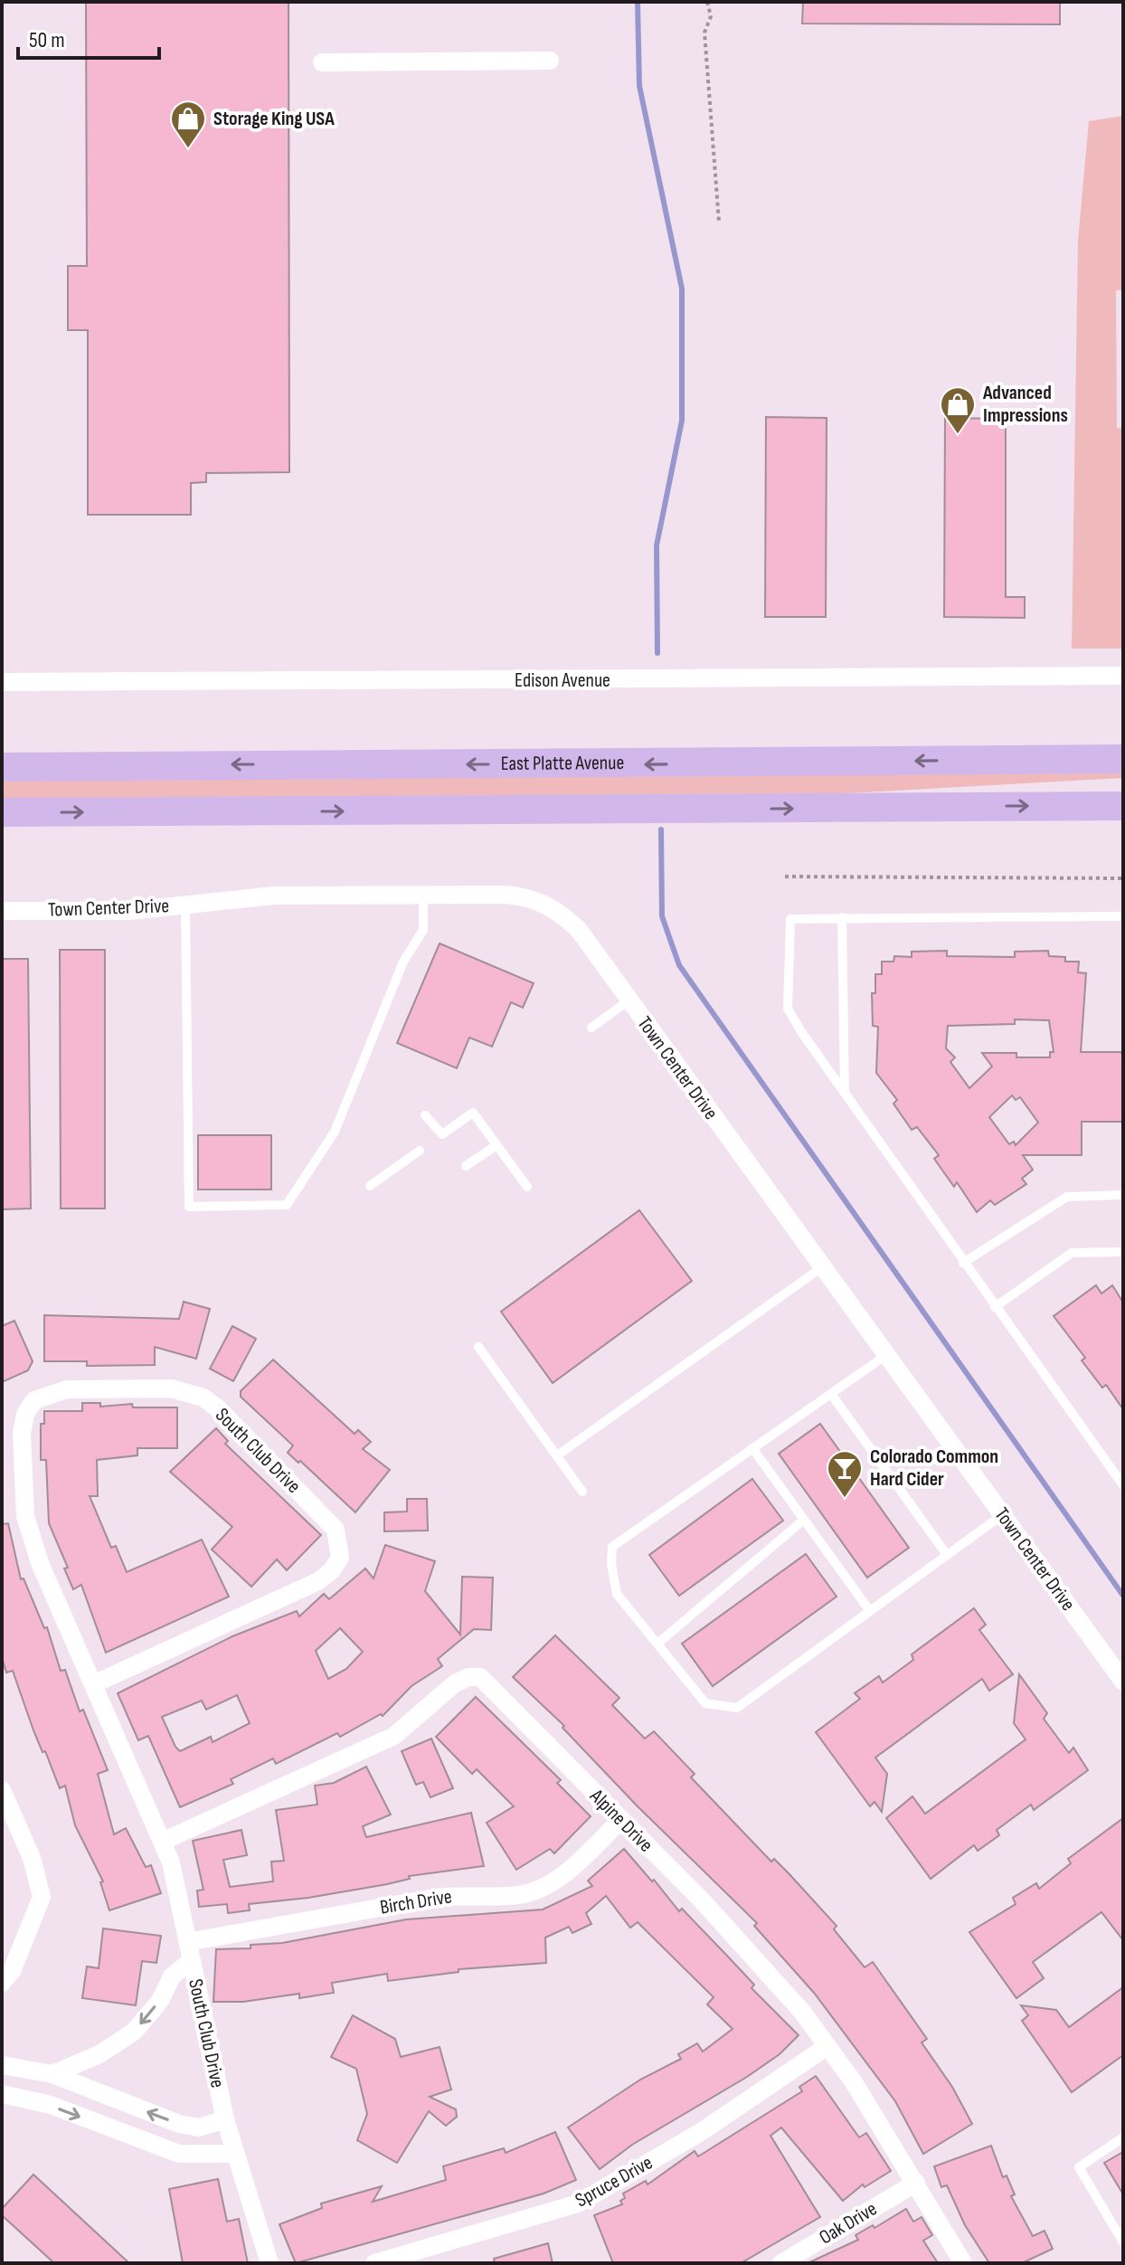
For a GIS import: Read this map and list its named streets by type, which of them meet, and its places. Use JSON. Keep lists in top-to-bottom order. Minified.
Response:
{"streets":{"highway":["East Platte Avenue"],"street":["Edison Avenue","Town Center Drive","South Club Drive","Alpine Drive","Birch Drive","Spruce Drive","Oak Drive"]},"crossings":[["South Club Drive","Alpine Drive"],["South Club Drive","Birch Drive"],["Alpine Drive","Birch Drive"],["Alpine Drive","Spruce Drive"],["Alpine Drive","Oak Drive"]],"places":{"shop":["Storage King USA","Advanced Impressions"],"bar":["Colorado Common Hard Cider"]},"scale_bar":"50 m"}
